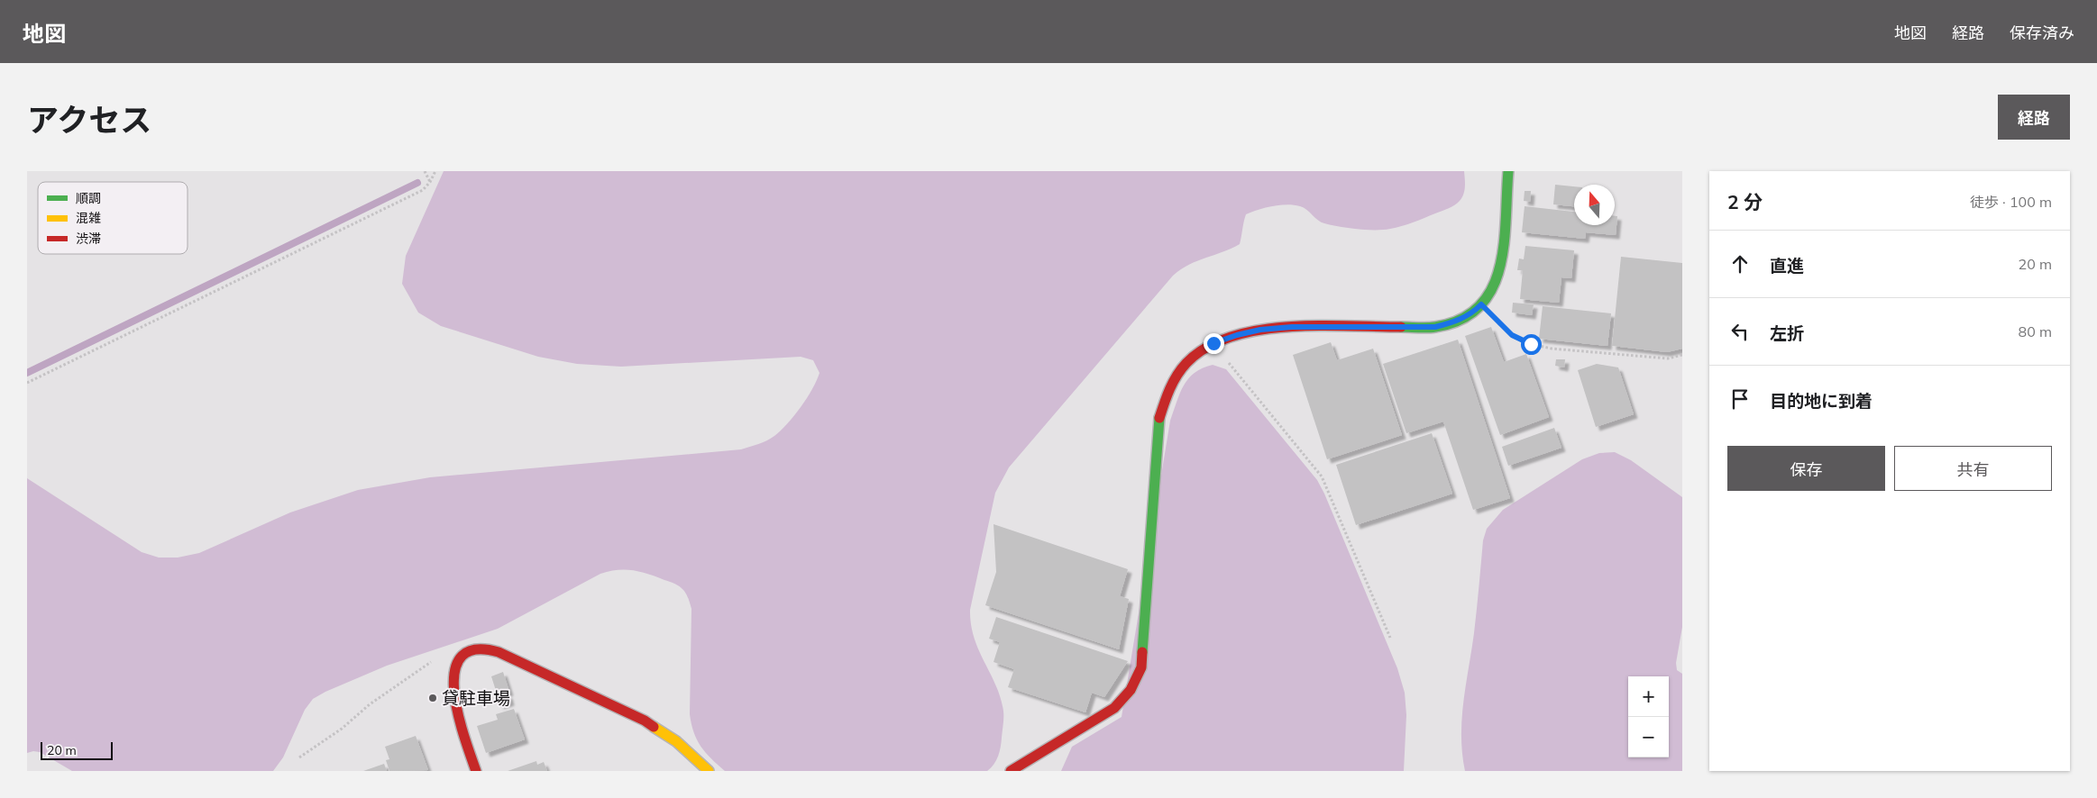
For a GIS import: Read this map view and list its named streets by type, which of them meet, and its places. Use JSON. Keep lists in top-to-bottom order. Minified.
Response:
{"places":["貸駐車場"],"legend":["順調","混雑","渋滞"],"scale_bar":"20 m","north":"top","page":{"header":"地図","nav":["地図","経路","保存済み"],"title":"アクセス","buttons":["経路",["保存","共有"]],"heading":["2 分","徒歩 · 100 m"],"list":[["直進","20 m"],["左折","80 m"],"目的地に到着"],"map_buttons":["+","−"],"scale":"20 m"}}
